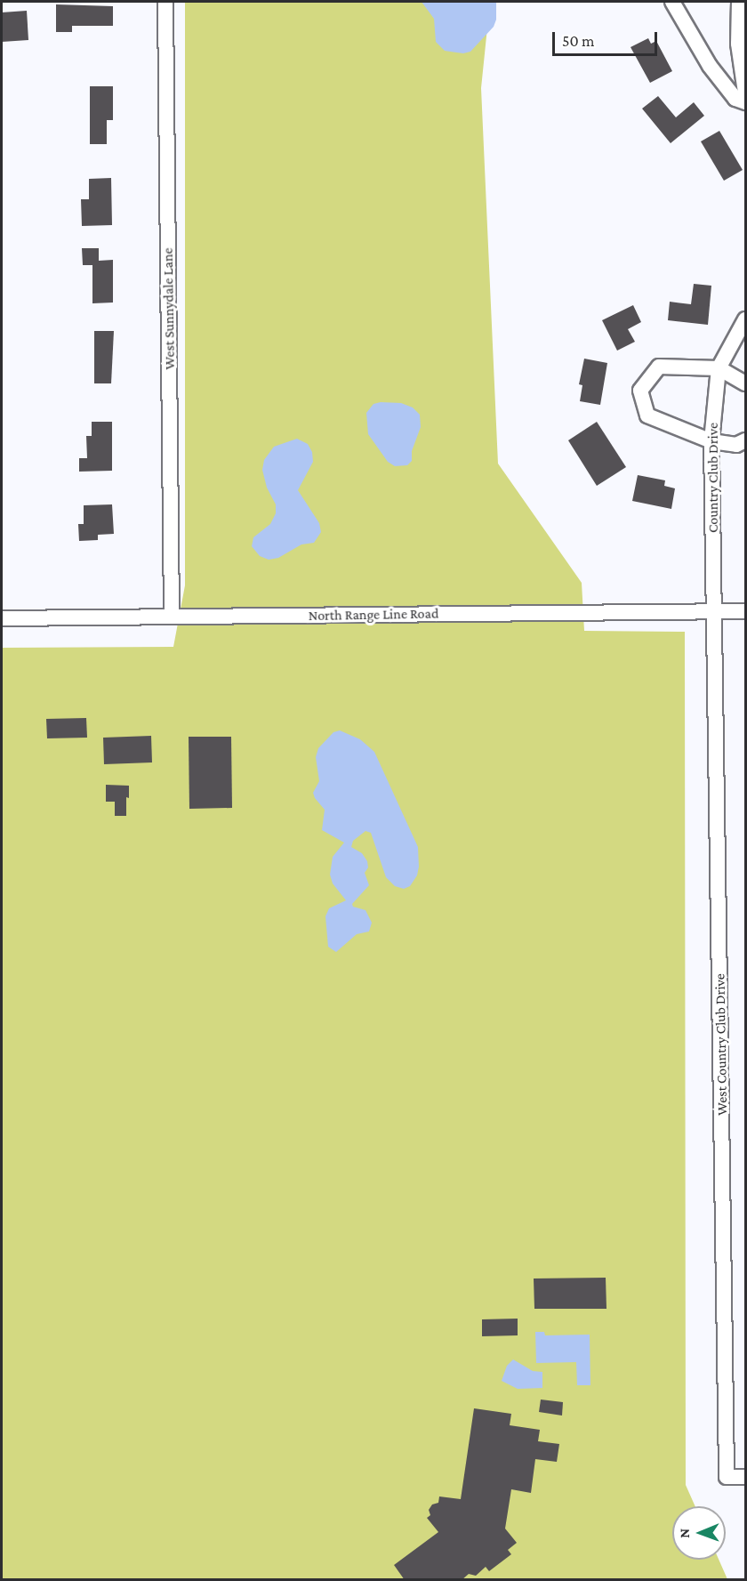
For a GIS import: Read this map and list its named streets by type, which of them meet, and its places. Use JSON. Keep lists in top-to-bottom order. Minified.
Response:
{"streets":{"street":["West Sunnydale Lane","Country Club Drive","North Range Line Road","West Country Club Drive"]},"crossings":[["West Sunnydale Lane","North Range Line Road"],["Country Club Drive","North Range Line Road"],["Country Club Drive","West Country Club Drive"],["North Range Line Road","West Country Club Drive"]],"scale_bar":"50 m","north":"left"}
